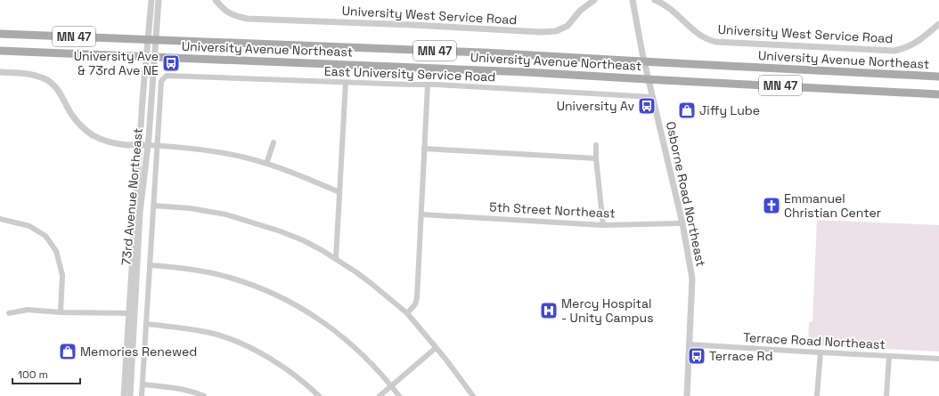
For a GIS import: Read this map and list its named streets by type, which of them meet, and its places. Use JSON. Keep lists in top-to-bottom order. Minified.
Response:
{"streets":{"main road":["MN 47","University Avenue Northeast"],"street":["University West Service Road","East University Service Road","Osborne Road Northeast","73rd Avenue Northeast","5th Street Northeast","Terrace Road Northeast"]},"crossings":[["University Avenue Northeast","Osborne Road Northeast"],["University Avenue Northeast","73rd Avenue Northeast"],["East University Service Road","Osborne Road Northeast"],["East University Service Road","73rd Avenue Northeast"],["Osborne Road Northeast","5th Street Northeast"],["Osborne Road Northeast","Terrace Road Northeast"]],"places":{"bus stop":["University Ave & 73rd Ave NE","University Av","Terrace Rd"],"shop":["Jiffy Lube","Memories Renewed"],"church":["Emmanuel Christian Center"],"hospital":["Mercy Hospital - Unity Campus"]},"scale_bar":"100 m"}
